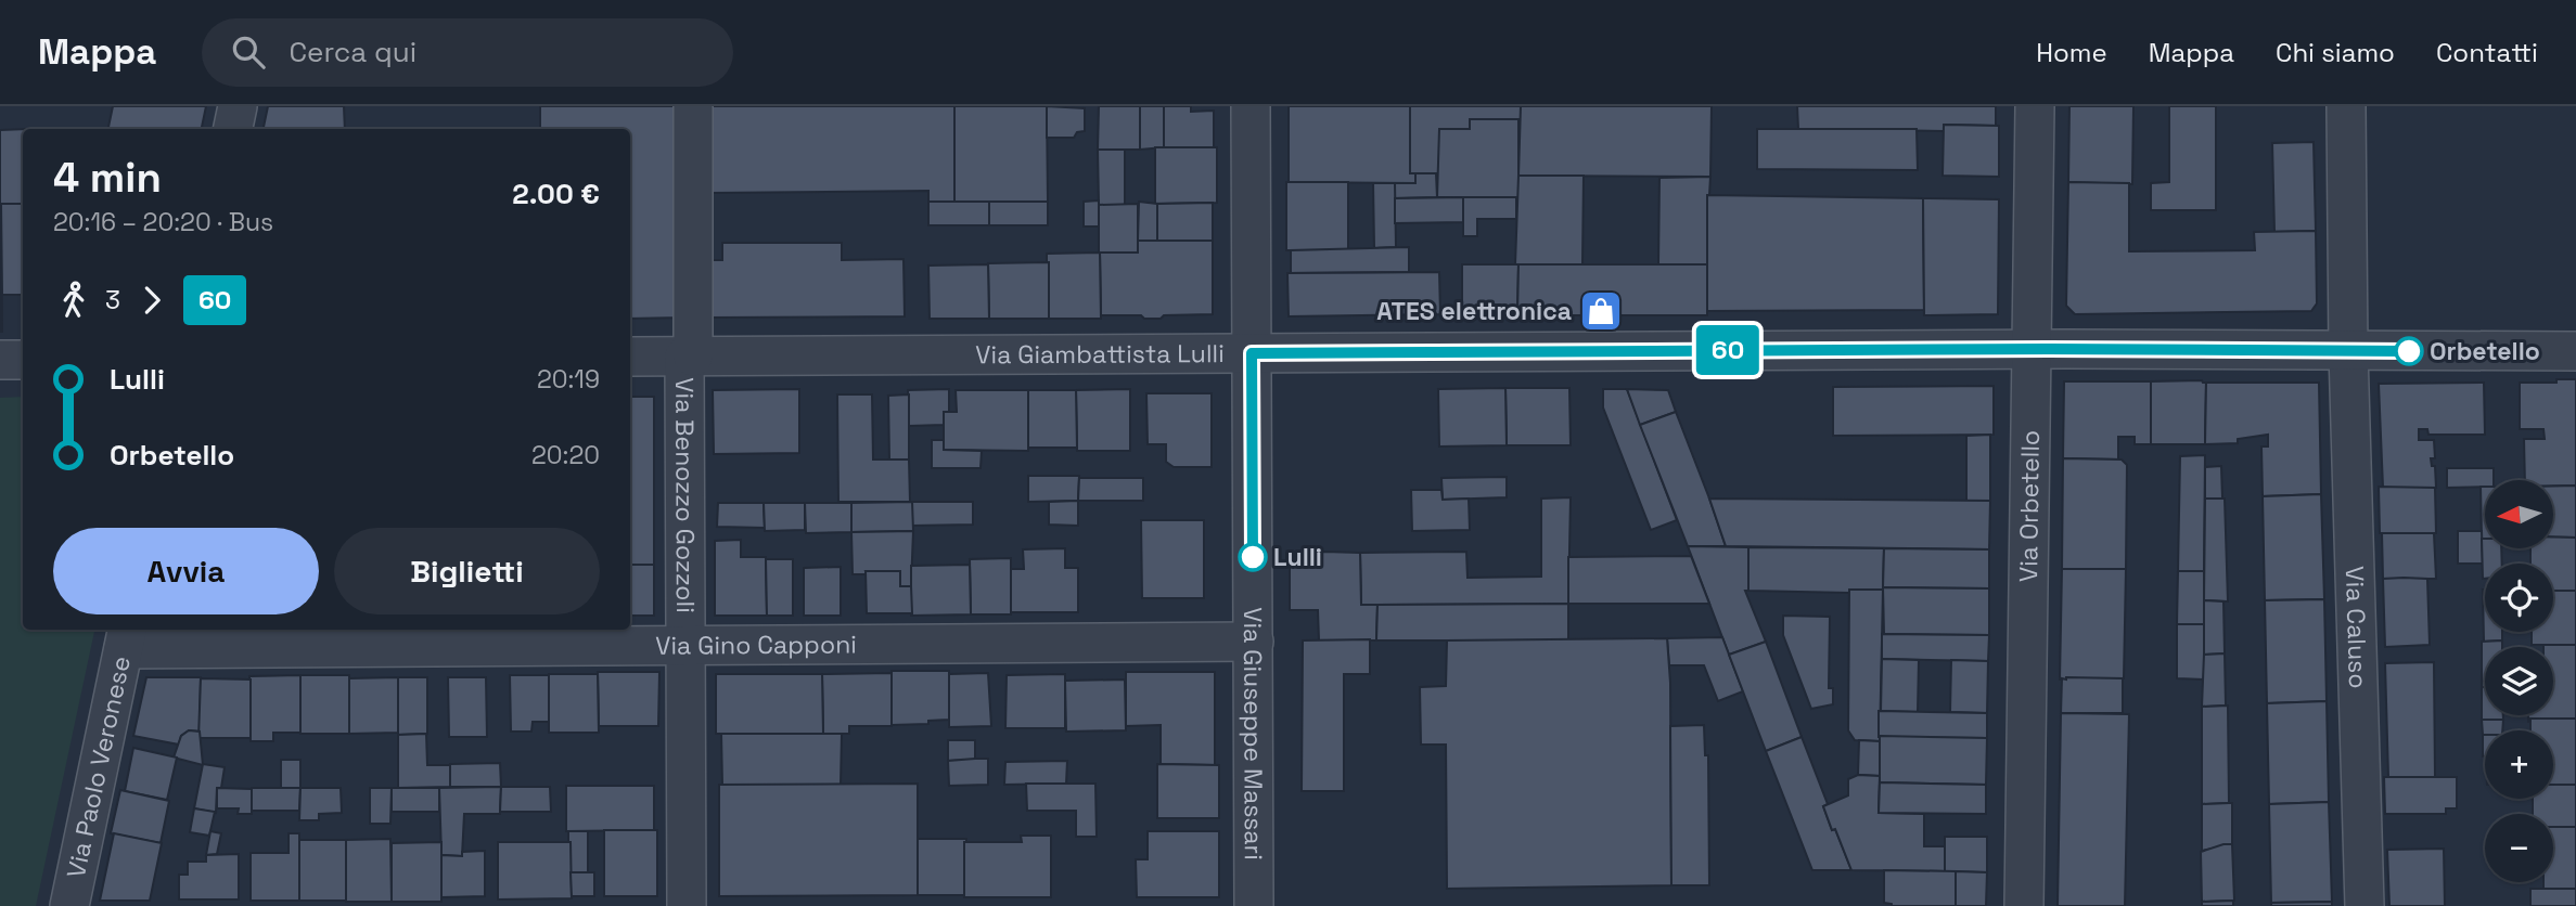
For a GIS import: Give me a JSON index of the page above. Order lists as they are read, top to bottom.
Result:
{
  "streets": {
    "street": [
      "Via Giambattista Lulli",
      "Via Benozzo Gozzoli",
      "Via Orbetello",
      "Via Caluso",
      "Via Gino Capponi",
      "Via Giuseppe Massari",
      "Via Paolo Veronese"
    ]
  },
  "crossings": [
    ["Via Giambattista Lulli", "Via Benozzo Gozzoli"],
    ["Via Giambattista Lulli", "Via Orbetello"],
    ["Via Giambattista Lulli", "Via Caluso"],
    ["Via Giambattista Lulli", "Via Giuseppe Massari"],
    ["Via Benozzo Gozzoli", "Via Gino Capponi"],
    ["Via Gino Capponi", "Via Giuseppe Massari"],
    ["Via Gino Capponi", "Via Paolo Veronese"]
  ],
  "places": {
    "shop": ["ATES elettronica"],
    "other": ["Orbetello", "Lulli"]
  },
  "lines": ["bus line 60"],
  "north": "left",
  "page": {
    "header": "Mappa",
    "search": "Cerca qui",
    "nav": [
      "Home",
      "Mappa",
      "Chi siamo",
      "Contatti"
    ],
    "on_map": "60",
    "heading": ["4 min", "20:16 – 20:20 · Bus", "2.00 €"],
    "legs": ["3", "60"],
    "list": [
      {
        "name": "Lulli",
        "value": "20:19"
      },
      {
        "name": "Orbetello",
        "value": "20:20"
      }
    ],
    "map_buttons": ["+", "−"],
    "buttons": ["Avvia", "Biglietti"]
  }
}
